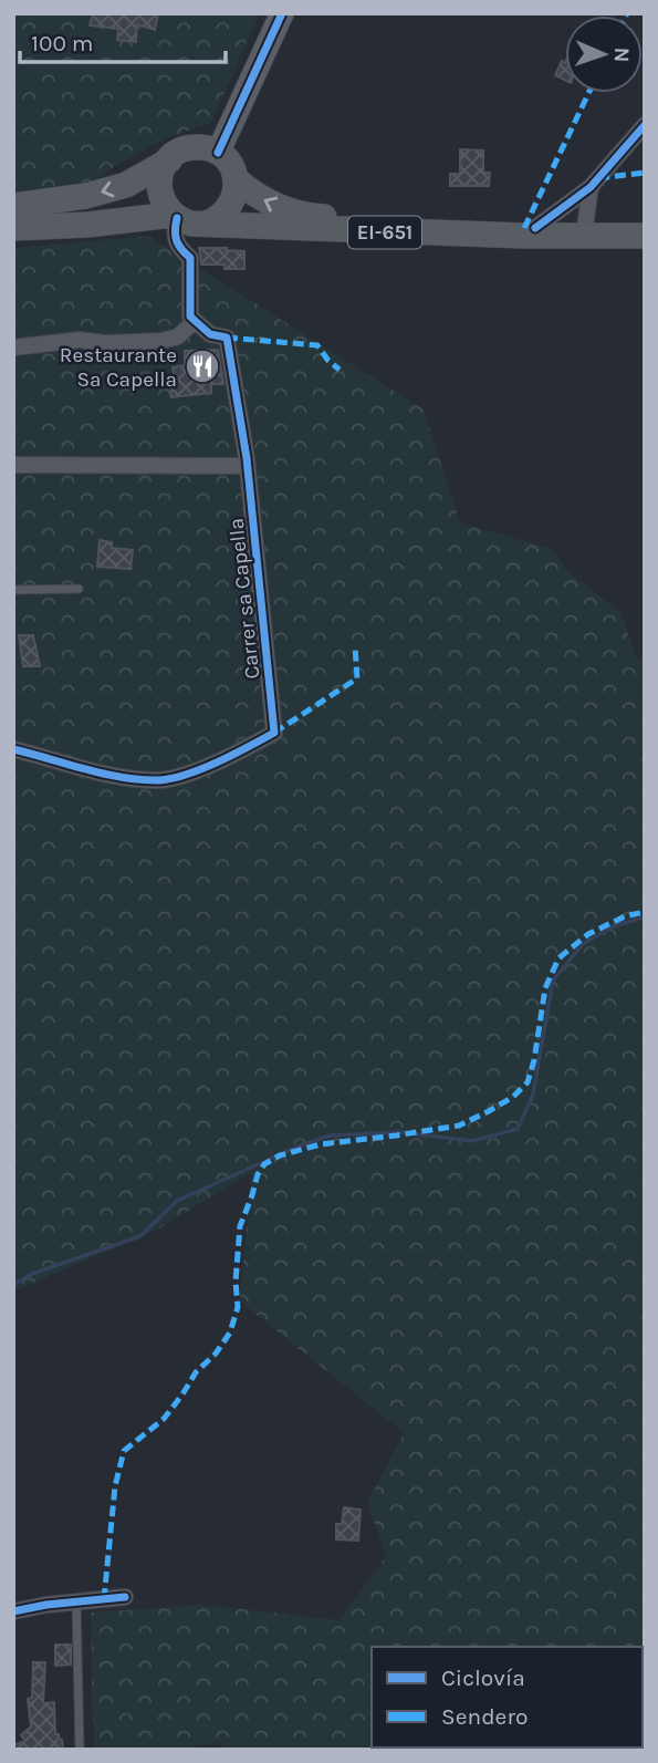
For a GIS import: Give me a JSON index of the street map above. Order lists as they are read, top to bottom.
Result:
{
  "streets": {
    "main road": ["EI-651"],
    "street": ["Carrer sa Capella"]
  },
  "places": {
    "restaurant": ["Restaurante Sa Capella"]
  },
  "legend": ["Ciclovía", "Sendero"],
  "scale_bar": "100 m",
  "north": "right"
}
